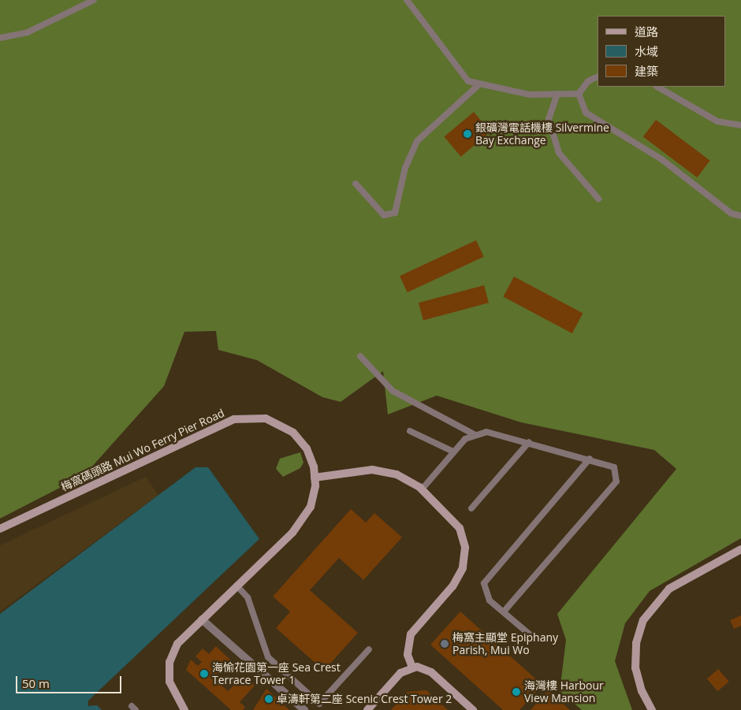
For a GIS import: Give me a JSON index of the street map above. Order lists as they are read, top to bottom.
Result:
{
  "streets": {
    "street": ["梅窩碼頭路 Mui Wo Ferry Pier Road"]
  },
  "places": [
    "銀礦灣電話機樓 Silvermine Bay Exchange",
    "梅窩主顯堂 Epiphany Parish, Mui Wo",
    "海愉花園第一座 Sea Crest Terrace Tower 1",
    "海灣樓 Harbour View Mansion",
    "卓濤軒第二座 Scenic Crest Tower 2"
  ],
  "legend": ["道路", "水域", "建築"],
  "scale_bar": "50 m"
}
